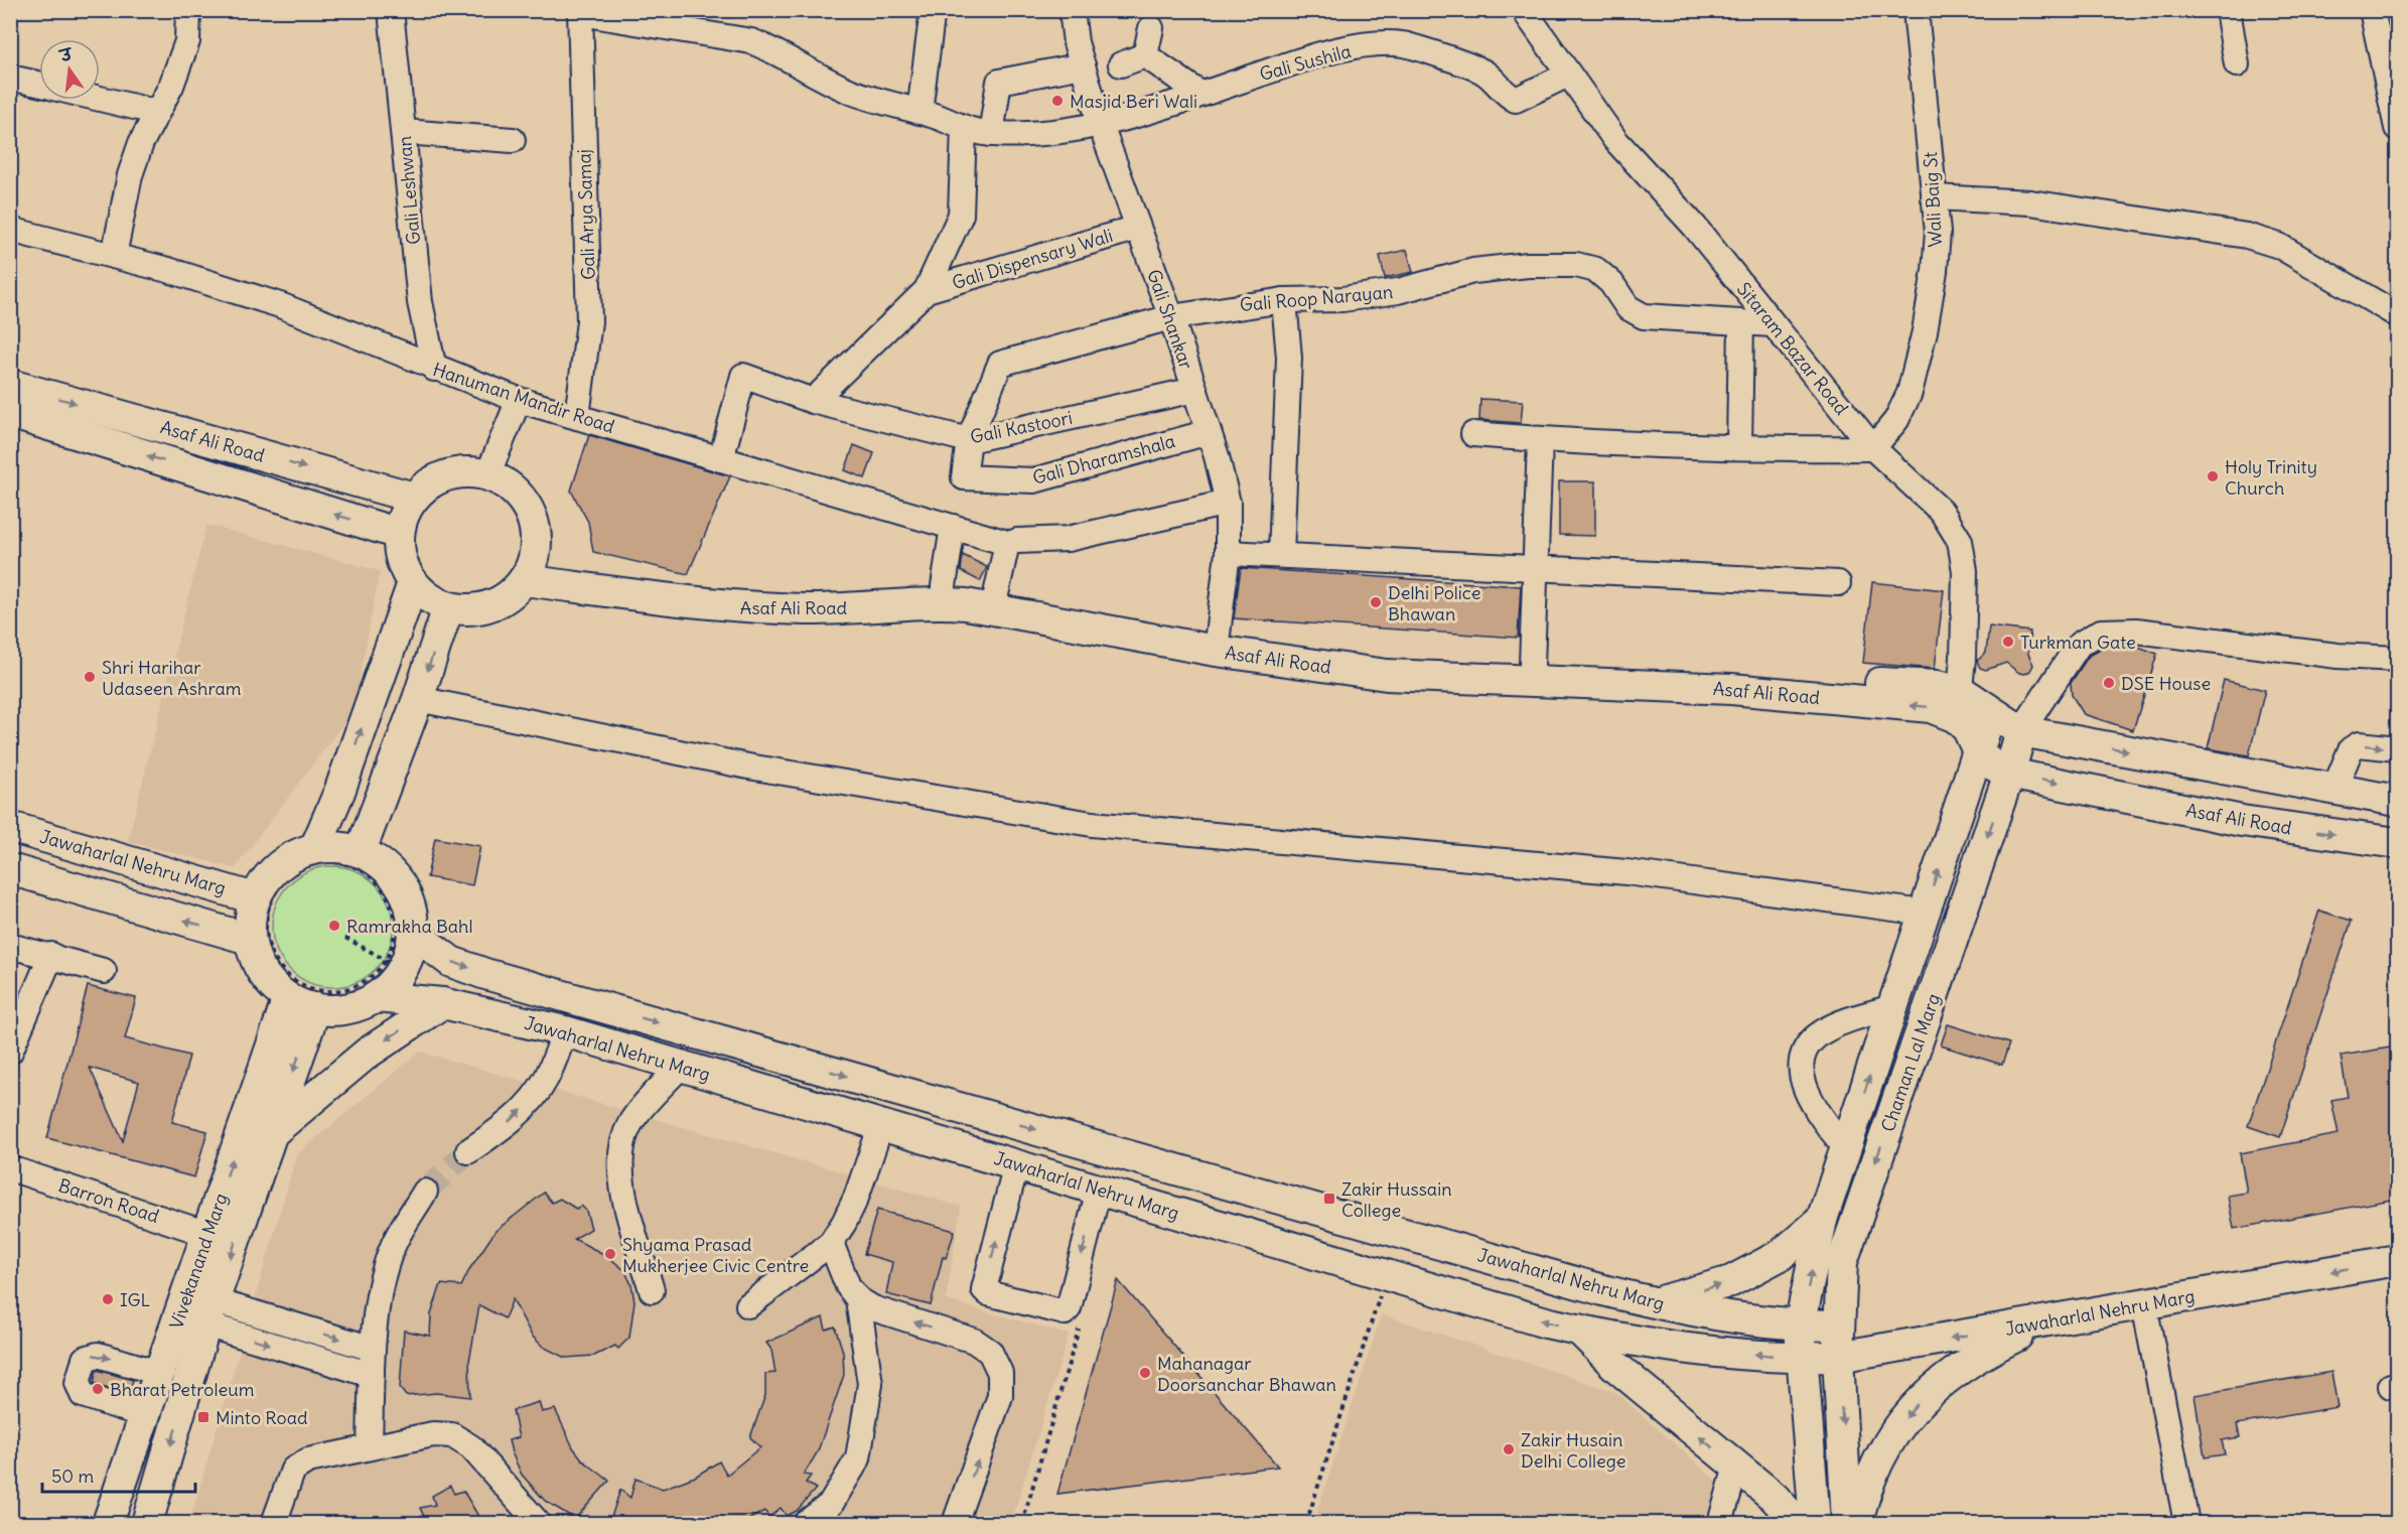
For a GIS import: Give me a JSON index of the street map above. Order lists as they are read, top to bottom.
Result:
{
  "streets": {
    "main road": [
      "Asaf Ali Road",
      "Jawaharlal Nehru Marg",
      "Chaman Lal Marg",
      "Vivekanand Marg"
    ],
    "street": [
      "Gali Sushila",
      "Gali Leshwan",
      "Wali Baig St",
      "Gali Arya Samaj",
      "Gali Dispensary Wali",
      "Gali Roop Narayan",
      "Gali Shankar",
      "Sitaram Bazar Road",
      "Hanuman Mandir Road",
      "Gali Kastoori",
      "Gali Dharamshala",
      "Barron Road"
    ]
  },
  "crossings": [
    ["Gali Sushila", "Gali Arya Samaj"],
    ["Gali Sushila", "Gali Shankar"],
    ["Gali Sushila", "Sitaram Bazar Road"],
    ["Gali Leshwan", "Hanuman Mandir Road"],
    ["Wali Baig St", "Sitaram Bazar Road"],
    ["Gali Arya Samaj", "Hanuman Mandir Road"],
    ["Gali Dispensary Wali", "Gali Shankar"],
    ["Gali Roop Narayan", "Gali Shankar"],
    ["Gali Roop Narayan", "Sitaram Bazar Road"],
    ["Gali Roop Narayan", "Gali Kastoori"],
    ["Gali Roop Narayan", "Gali Dharamshala"],
    ["Gali Shankar", "Hanuman Mandir Road"],
    ["Gali Shankar", "Gali Kastoori"],
    ["Gali Shankar", "Asaf Ali Road"],
    ["Gali Shankar", "Gali Dharamshala"],
    ["Sitaram Bazar Road", "Asaf Ali Road"],
    ["Hanuman Mandir Road", "Gali Kastoori"],
    ["Gali Kastoori", "Gali Dharamshala"],
    ["Asaf Ali Road", "Chaman Lal Marg"],
    ["Jawaharlal Nehru Marg", "Chaman Lal Marg"],
    ["Barron Road", "Vivekanand Marg"]
  ],
  "places": {
    "other": [
      "Masjid Beri Wali",
      "Holy Trinity Church",
      "Delhi Police Bhawan",
      "Turkman Gate",
      "Shri Harihar Udaseen Ashram",
      "DSE House",
      "Ramrakha Bahl",
      "Shyama Prasad Mukherjee Civic Centre",
      "IGL",
      "Mahanagar Doorsanchar Bhawan",
      "Bharat Petroleum",
      "Zakir Husain Delhi College"
    ],
    "transit": ["Zakir Hussain College", "Minto Road"]
  },
  "scale_bar": "50 m",
  "north": "top"
}
